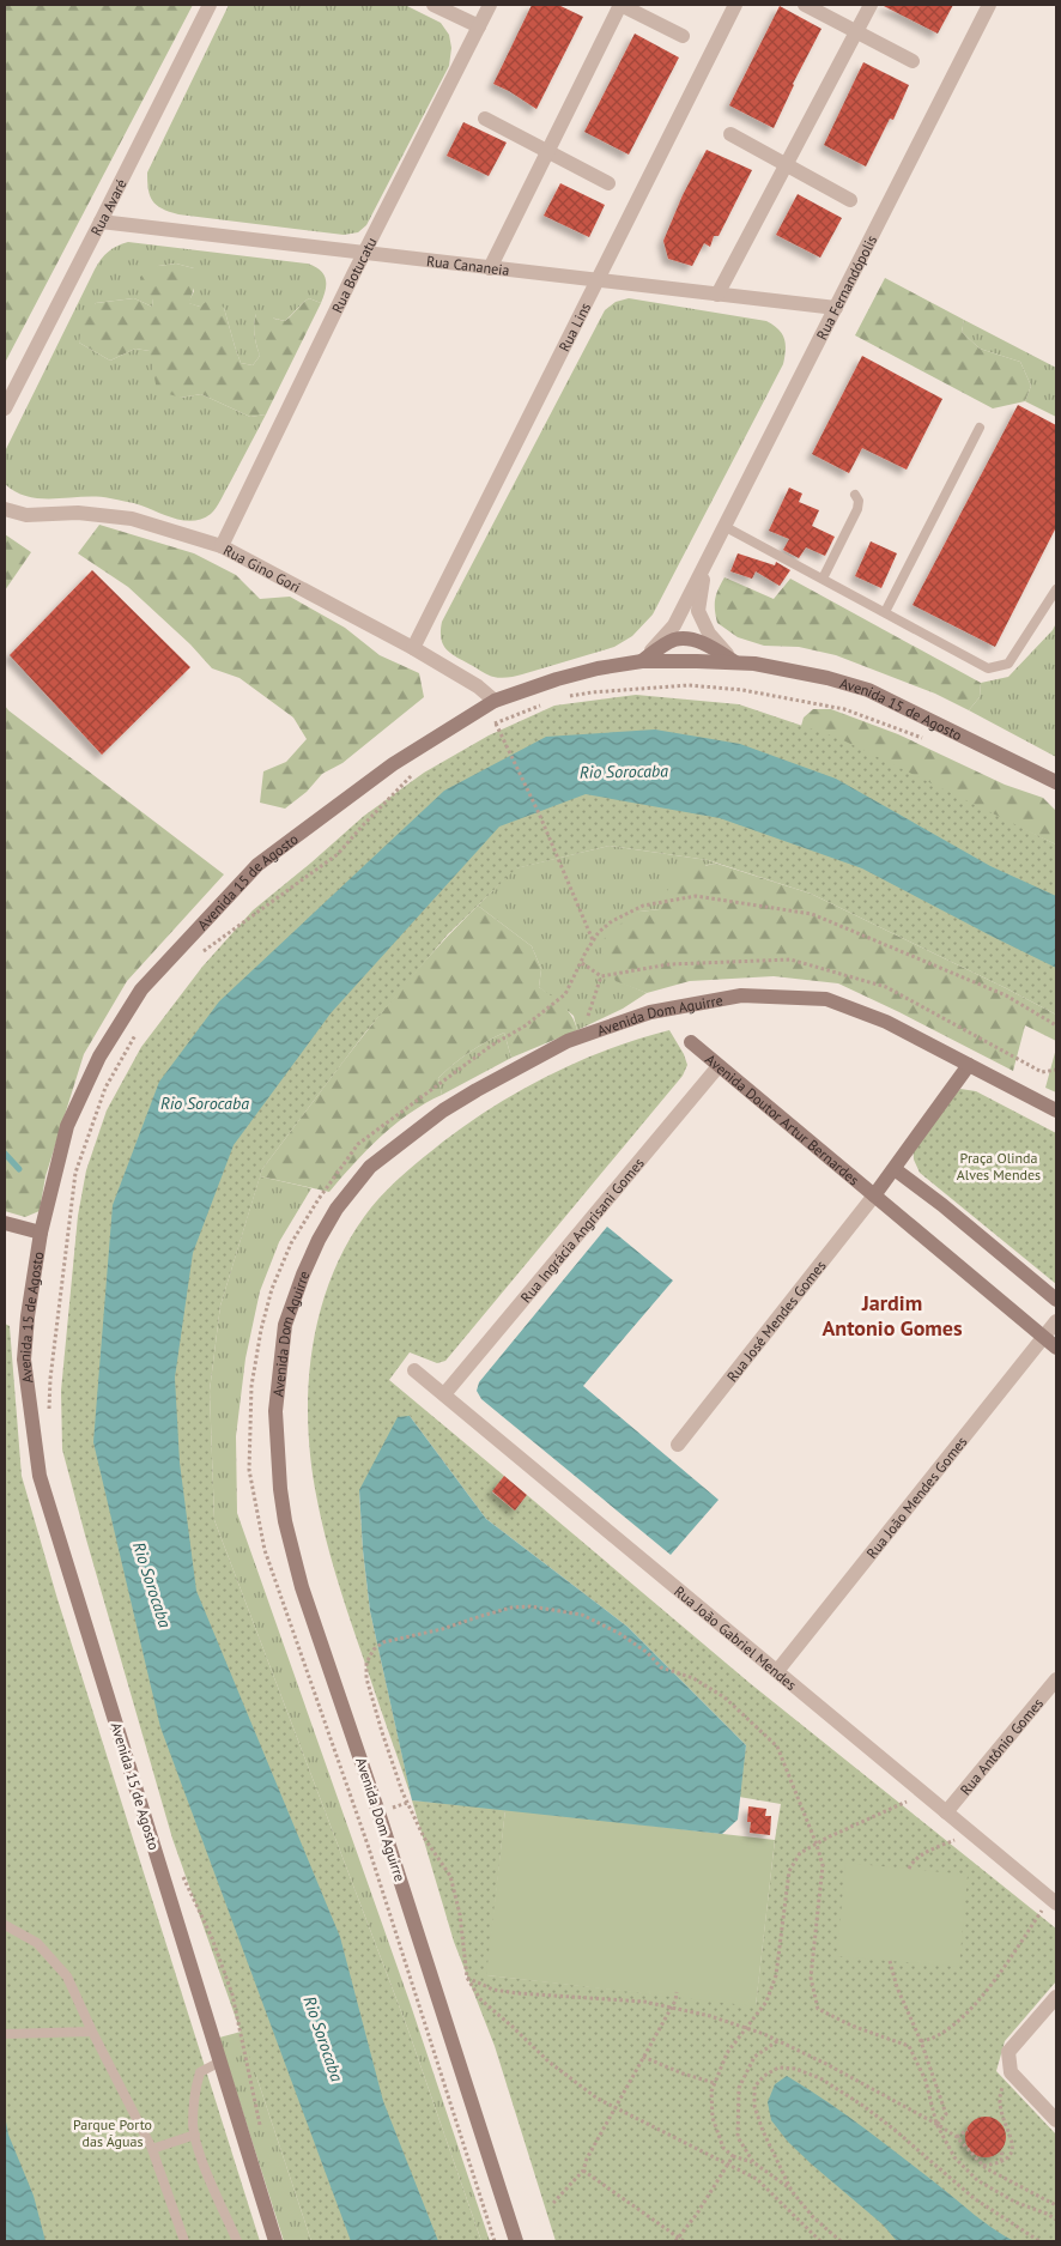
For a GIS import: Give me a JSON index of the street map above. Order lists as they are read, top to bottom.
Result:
{
  "streets": {
    "main road": ["Avenida 15 de Agosto", "Avenida Dom Aguirre", "Avenida Doutor Artur Bernardes"],
    "street": [
      "Rua Avaré",
      "Rua Cananeia",
      "Rua Botucatu",
      "Rua Fernandópolis",
      "Rua Lins",
      "Rua Gino Gori",
      "Rua Ingrácia Angrisani Gomes",
      "Rua José Mendes Gomes",
      "Rua João Mendes Gomes",
      "Rua João Gabriel Mendes",
      "Rua Antônio Gomes"
    ]
  },
  "crossings": [
    ["Rua Avaré", "Rua Cananeia"],
    ["Rua Cananeia", "Rua Botucatu"],
    ["Rua Cananeia", "Rua Fernandópolis"],
    ["Rua Cananeia", "Rua Lins"],
    ["Rua Botucatu", "Rua Gino Gori"],
    ["Rua Fernandópolis", "Avenida 15 de Agosto"],
    ["Rua Lins", "Rua Gino Gori"],
    ["Rua Gino Gori", "Avenida 15 de Agosto"],
    ["Avenida Dom Aguirre", "Avenida Doutor Artur Bernardes"],
    ["Avenida Doutor Artur Bernardes", "Rua Ingrácia Angrisani Gomes"],
    ["Avenida Doutor Artur Bernardes", "Rua José Mendes Gomes"],
    ["Avenida Doutor Artur Bernardes", "Rua João Mendes Gomes"],
    ["Rua Ingrácia Angrisani Gomes", "Rua João Gabriel Mendes"],
    ["Rua João Mendes Gomes", "Rua João Gabriel Mendes"],
    ["Rua João Gabriel Mendes", "Rua Antônio Gomes"]
  ],
  "districts": ["Jardim Antonio Gomes"],
  "water": ["Rio Sorocaba"],
  "parks": ["Praça Olinda Alves Mendes", "Parque Porto das Águas"]
}
